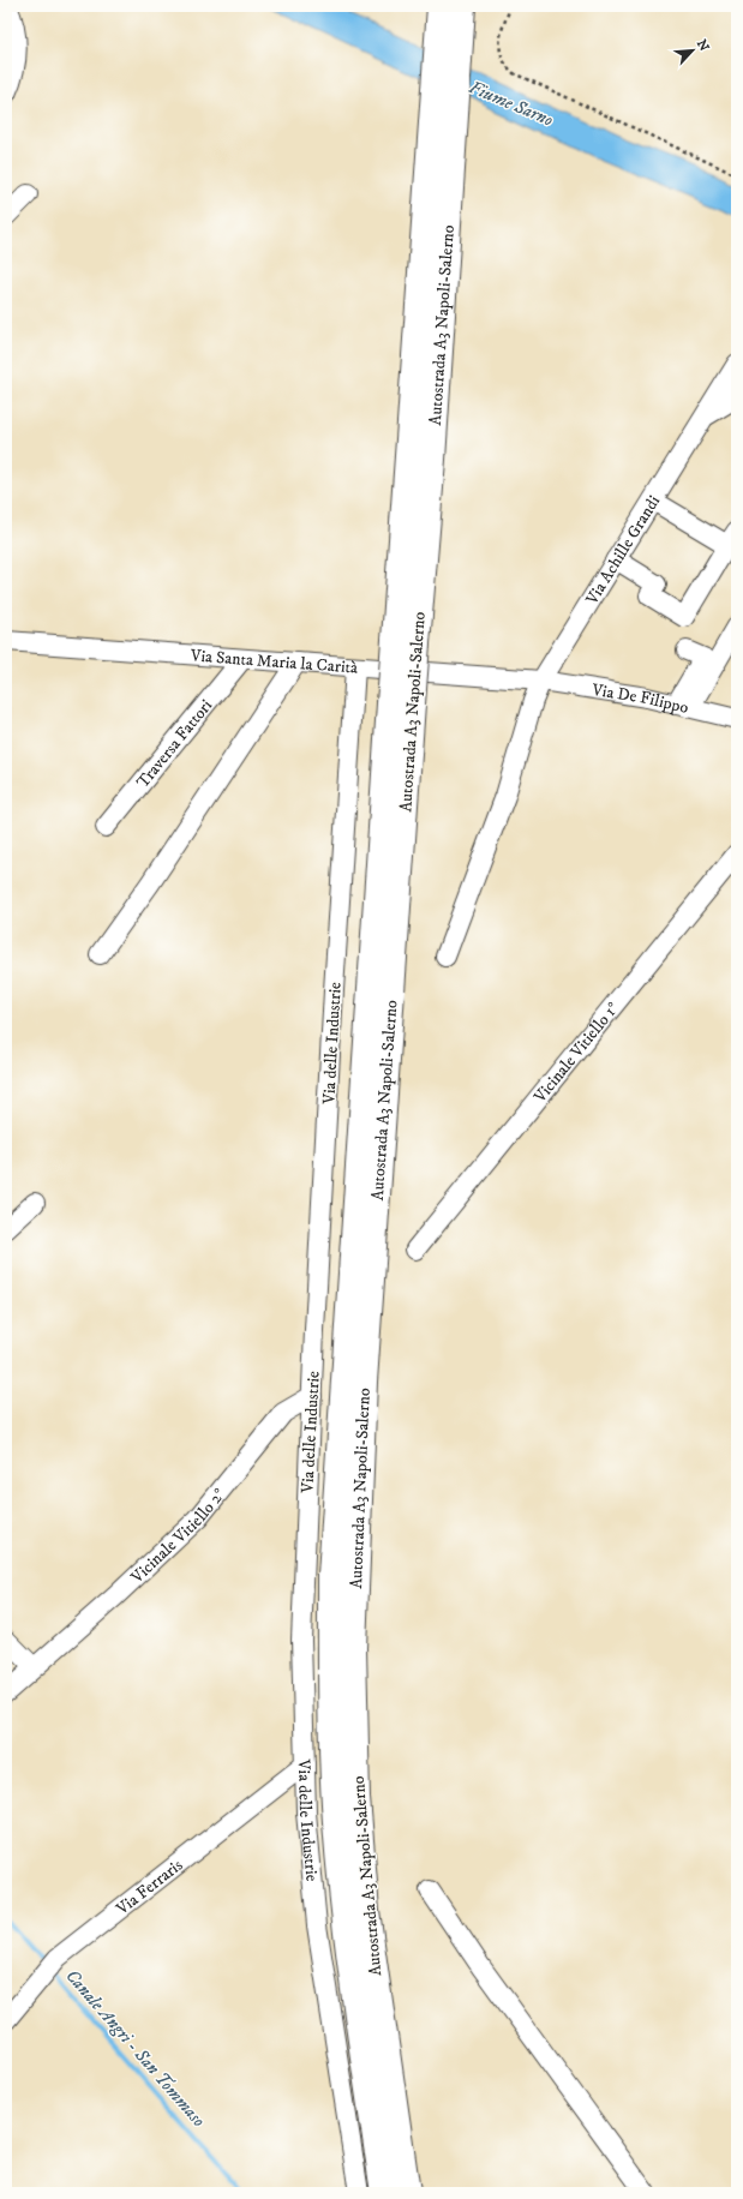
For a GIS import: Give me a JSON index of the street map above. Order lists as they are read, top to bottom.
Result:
{
  "streets": {
    "highway": ["Autostrada A3 Napoli-Salerno"],
    "street": [
      "Via Achille Grandi",
      "Via Santa Maria la Carità",
      "Via De Filippo",
      "Traversa Fattori",
      "Via delle Industrie",
      "Vicinale Vitiello 1°",
      "Vicinale Vitiello 2°",
      "Via Ferraris"
    ]
  },
  "crossings": [
    ["Via Achille Grandi", "Via Santa Maria la Carità"],
    ["Via Achille Grandi", "Via De Filippo"],
    ["Via Santa Maria la Carità", "Via De Filippo"],
    ["Via Santa Maria la Carità", "Traversa Fattori"],
    ["Via Santa Maria la Carità", "Via delle Industrie"],
    ["Via delle Industrie", "Vicinale Vitiello 2°"],
    ["Via delle Industrie", "Via Ferraris"]
  ],
  "water": ["Fiume Sarno", "Canale Angri - San Tommaso"],
  "north": "top right"
}
